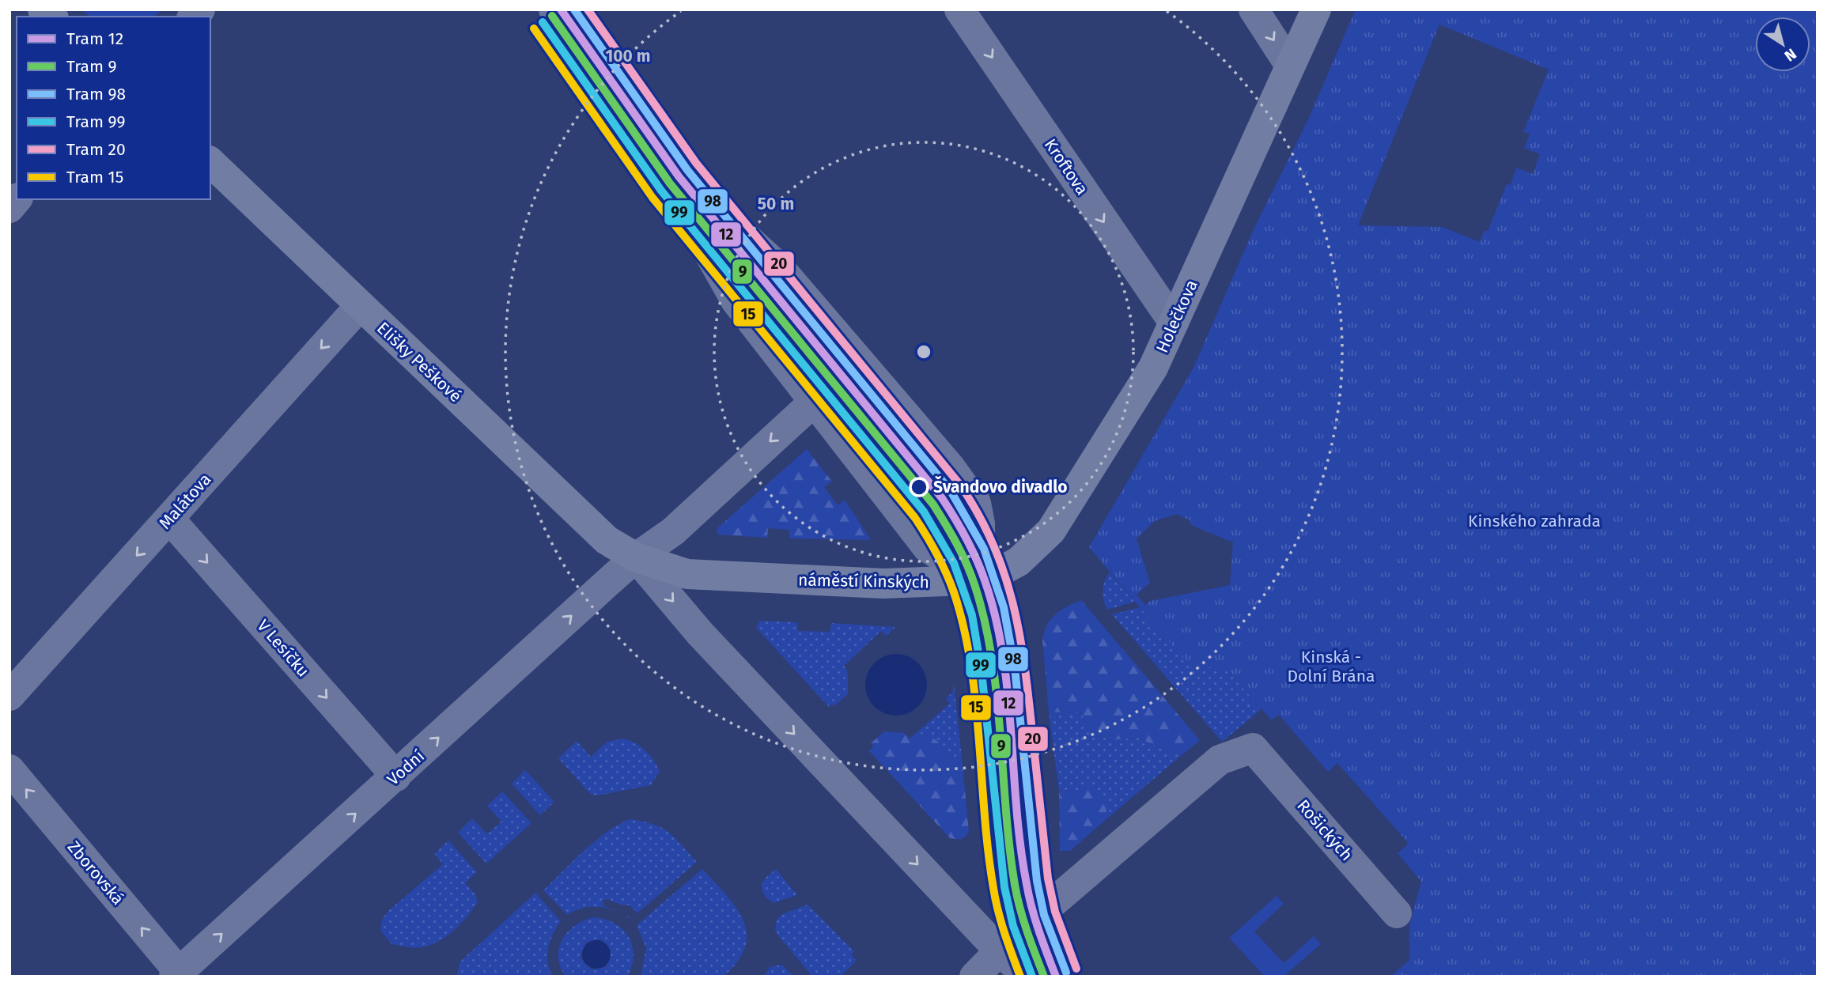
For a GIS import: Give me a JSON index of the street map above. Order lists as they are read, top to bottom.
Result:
{
  "streets": {
    "street": [
      "Kroftova",
      "Holečkova",
      "Elišky Peškové",
      "Malátova",
      "náměstí Kinských",
      "V Lesíčku",
      "Vodní",
      "Rošických",
      "Zborovská"
    ]
  },
  "crossings": [
    ["Kroftova", "Holečkova"],
    ["Holečkova", "náměstí Kinských"],
    ["Elišky Peškové", "Malátova"],
    ["Elišky Peškové", "náměstí Kinských"],
    ["Elišky Peškové", "Vodní"],
    ["Malátova", "V Lesíčku"],
    ["náměstí Kinských", "Vodní"],
    ["V Lesíčku", "Vodní"],
    ["Vodní", "Zborovská"]
  ],
  "one_way": [
    "Malátova",
    "V Lesíčku",
    "Vodní",
    "Zborovská"
  ],
  "parks": ["Kinského zahrada", "Kinská - Dolní Brána"],
  "places": ["Švandovo divadlo"],
  "lines": [
    "tram line 12",
    "tram line 98",
    "tram line 20",
    "tram line 9",
    "tram line 99",
    "tram line 15"
  ],
  "legend": [
    "Tram 12",
    "Tram 9",
    "Tram 98",
    "Tram 99",
    "Tram 20",
    "Tram 15"
  ],
  "north": "bottom right",
  "rings": ["100 m", "50 m"]
}
